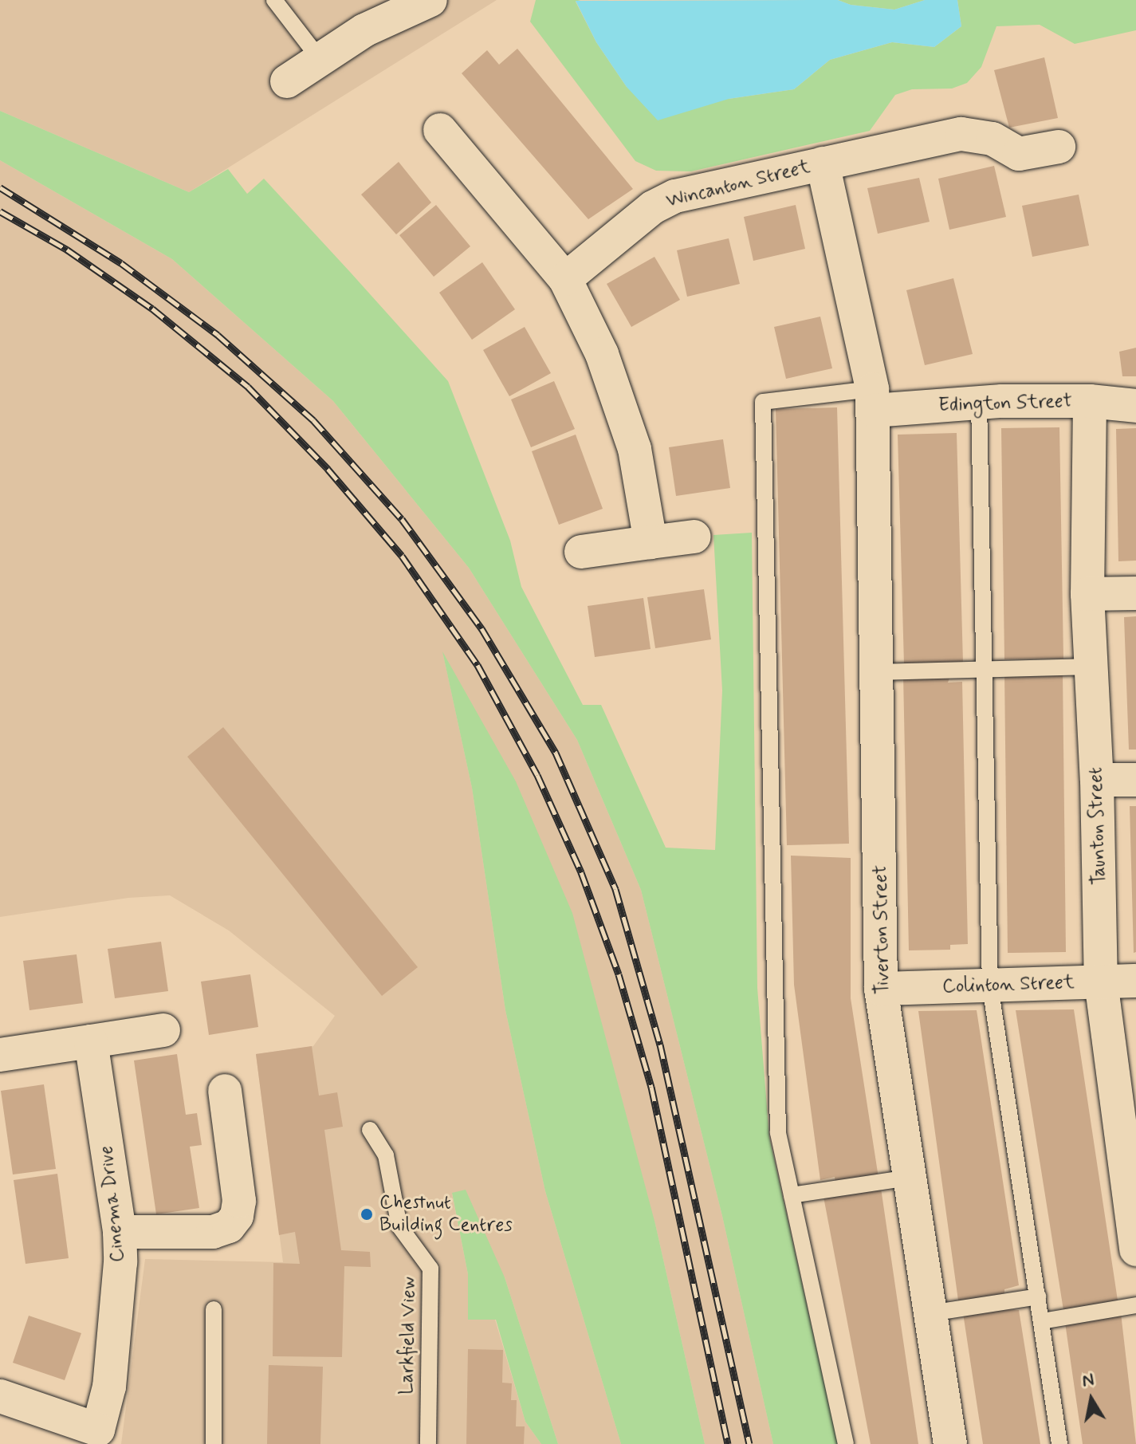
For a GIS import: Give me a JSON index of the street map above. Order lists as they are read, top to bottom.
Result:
{
  "streets": {
    "street": [
      "Wincanton Street",
      "Edington Street",
      "Taunton Street",
      "Tiverton Street",
      "Colinton Street",
      "Cinema Drive"
    ],
    "lane": ["Larkfield View"]
  },
  "crossings": [
    ["Wincanton Street", "Edington Street"],
    ["Wincanton Street", "Tiverton Street"],
    ["Edington Street", "Taunton Street"],
    ["Edington Street", "Tiverton Street"],
    ["Taunton Street", "Colinton Street"],
    ["Tiverton Street", "Colinton Street"]
  ],
  "places": ["Chestnut Building Centres"],
  "north": "top"
}
